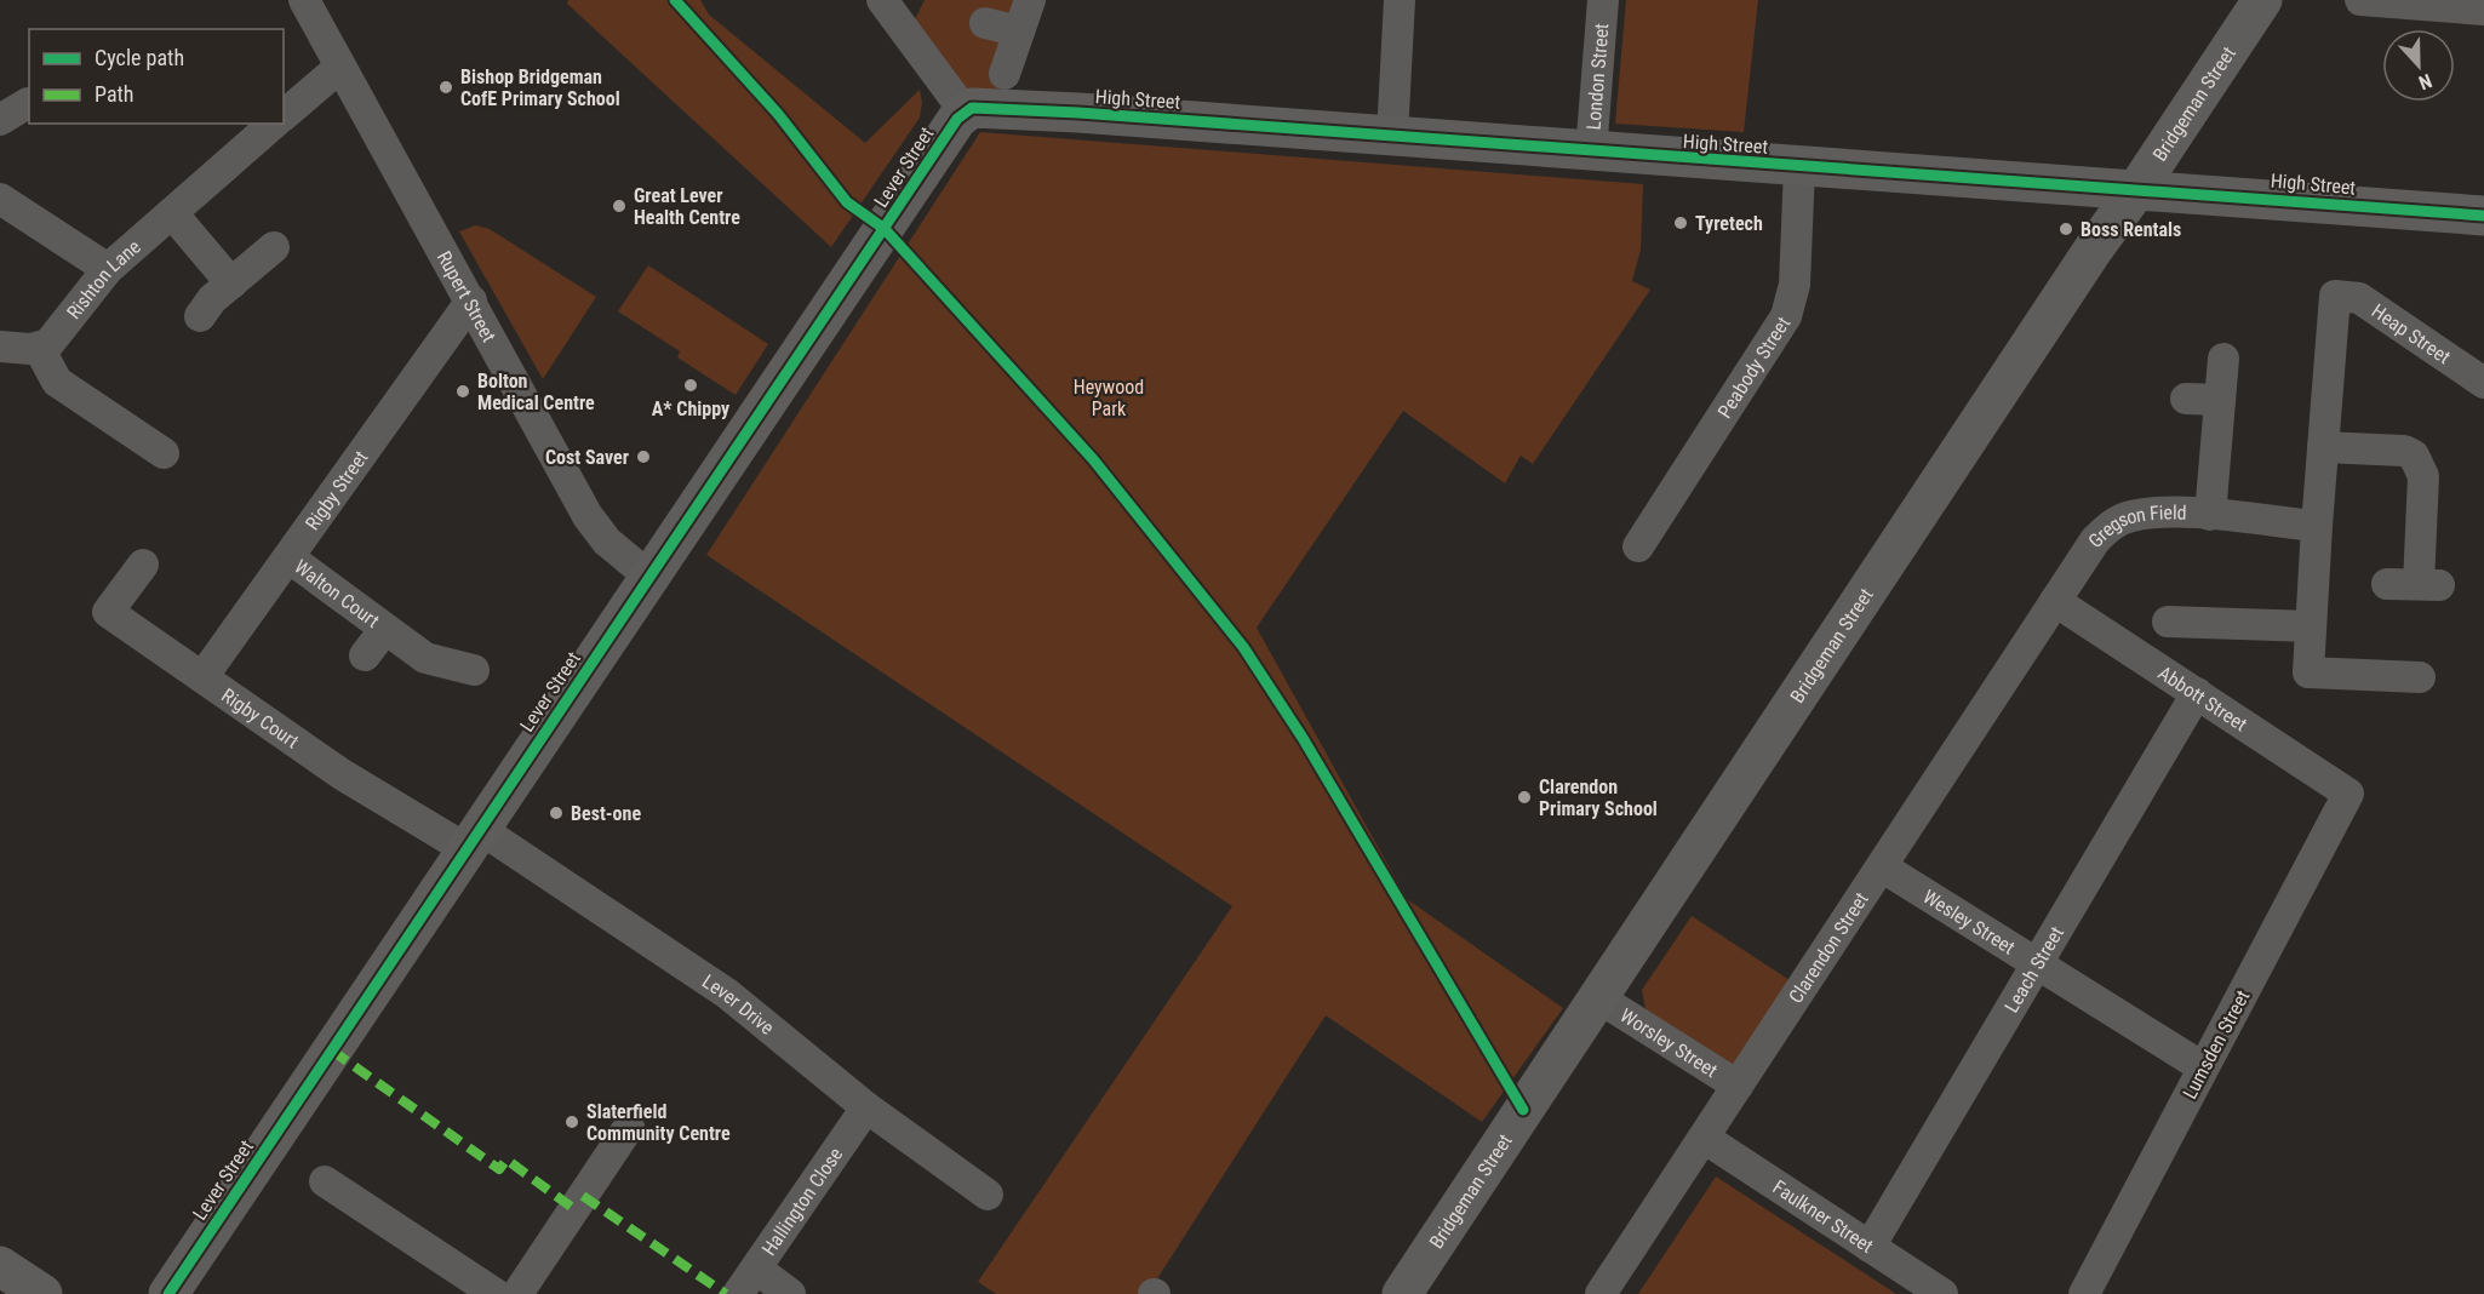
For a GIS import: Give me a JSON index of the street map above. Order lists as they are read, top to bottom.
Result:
{
  "streets": {
    "street": [
      "London Street",
      "High Street",
      "Bridgeman Street",
      "Lever Street",
      "Rishton Lane",
      "Rupert Street",
      "Heap Street",
      "Peabody Street",
      "Rigby Street",
      "Gregson Field",
      "Walton Court",
      "Abbott Street",
      "Rigby Court",
      "Wesley Street",
      "Clarendon Street",
      "Leach Street",
      "Lever Drive",
      "Worsley Street",
      "Lumsden Street",
      "Hallington Close",
      "Faulkner Street"
    ]
  },
  "crossings": [
    ["London Street", "High Street"],
    ["High Street", "Bridgeman Street"],
    ["High Street", "Lever Street"],
    ["High Street", "Peabody Street"],
    ["Bridgeman Street", "Worsley Street"],
    ["Lever Street", "Rupert Street"],
    ["Lever Street", "Rigby Court"],
    ["Lever Street", "Lever Drive"],
    ["Rupert Street", "Rigby Street"],
    ["Rigby Street", "Walton Court"],
    ["Rigby Street", "Rigby Court"],
    ["Gregson Field", "Abbott Street"],
    ["Gregson Field", "Clarendon Street"],
    ["Abbott Street", "Clarendon Street"],
    ["Abbott Street", "Leach Street"],
    ["Abbott Street", "Lumsden Street"],
    ["Rigby Court", "Lever Drive"],
    ["Wesley Street", "Clarendon Street"],
    ["Wesley Street", "Leach Street"],
    ["Wesley Street", "Lumsden Street"],
    ["Clarendon Street", "Worsley Street"],
    ["Clarendon Street", "Faulkner Street"],
    ["Leach Street", "Faulkner Street"],
    ["Lever Drive", "Hallington Close"]
  ],
  "parks": ["Heywood Park"],
  "places": [
    "Bishop Bridgeman CofE Primary School",
    "Great Lever Health Centre",
    "Tyretech",
    "Boss Rentals",
    "A* Chippy",
    "Bolton Medical Centre",
    "Cost Saver",
    "Clarendon Primary School",
    "Best-one",
    "Slaterfield Community Centre"
  ],
  "legend": ["Cycle path", "Path"],
  "north": "bottom"
}
